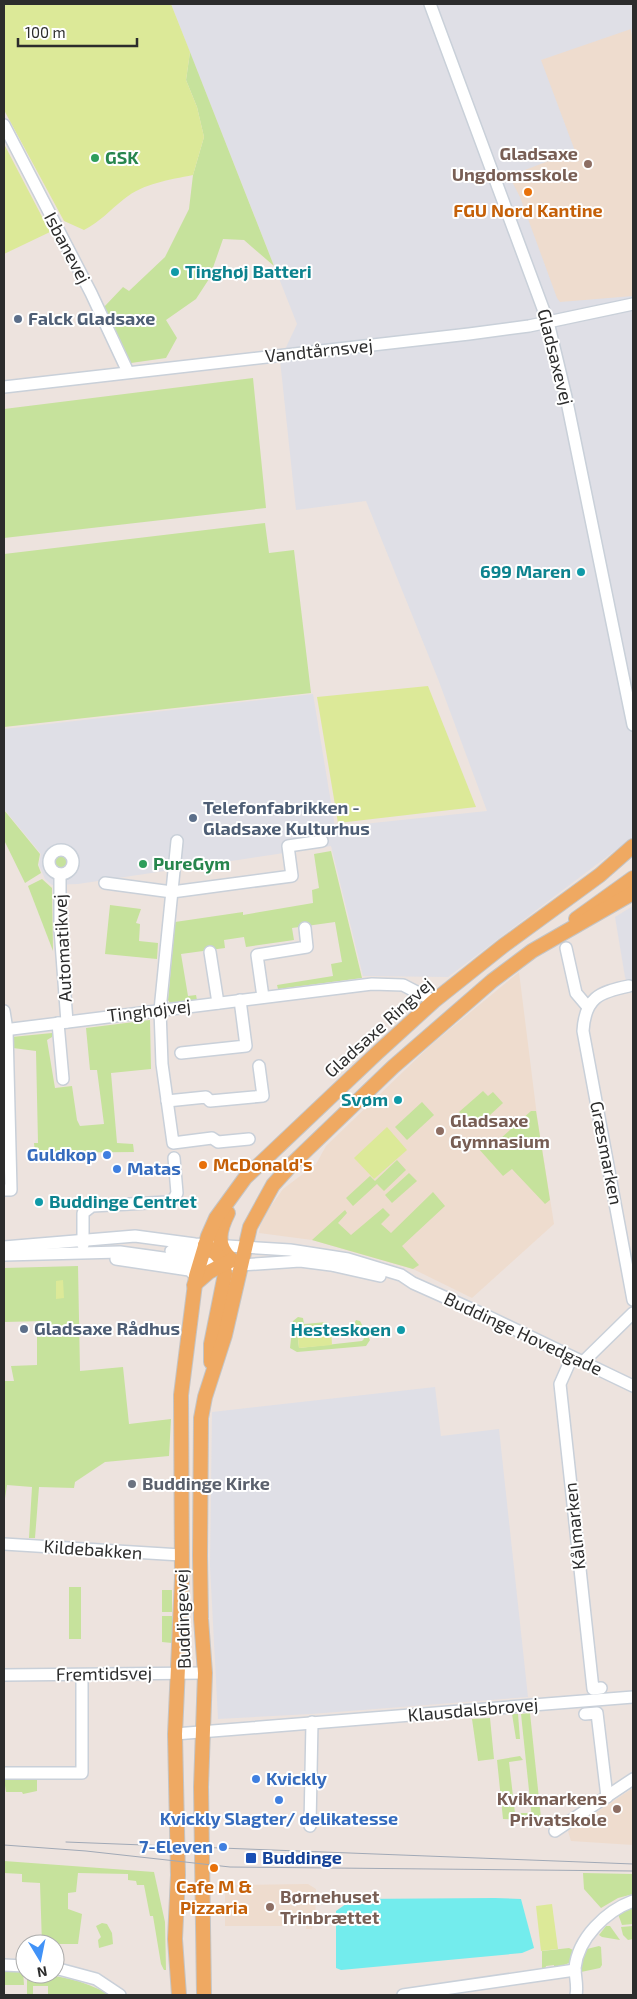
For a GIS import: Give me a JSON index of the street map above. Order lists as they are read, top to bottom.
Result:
{
  "streets": {
    "main road": ["Gladsaxe Ringvej", "Buddingevej"],
    "street": [
      "Isbanevej",
      "Vandtårnsvej",
      "Gladsaxevej",
      "Automatikvej",
      "Tinghøjvej",
      "Græsmarken",
      "Buddinge Hovedgade",
      "Kålmarken",
      "Kildebakken",
      "Fremtidsvej",
      "Klausdalsbrovej"
    ]
  },
  "crossings": [
    ["Isbanevej", "Vandtårnsvej"],
    ["Vandtårnsvej", "Gladsaxevej"],
    ["Automatikvej", "Tinghøjvej"],
    ["Tinghøjvej", "Gladsaxe Ringvej"],
    ["Gladsaxe Ringvej", "Buddingevej"],
    ["Buddinge Hovedgade", "Kålmarken"],
    ["Buddinge Hovedgade", "Buddingevej"],
    ["Kildebakken", "Buddingevej"],
    ["Buddingevej", "Fremtidsvej"],
    ["Buddingevej", "Klausdalsbrovej"]
  ],
  "places": {
    "other": [
      "GSK",
      "Gladsaxe Ungdomsskole",
      "FGU Nord Kantine",
      "Tinghøj Batteri",
      "Falck Gladsaxe",
      "699 Maren",
      "Telefonfabrikken - Gladsaxe Kulturhus",
      "PureGym",
      "Svøm",
      "Gladsaxe Gymnasium",
      "Guldkop",
      "McDonald's",
      "Matas",
      "Buddinge Centret",
      "Gladsaxe Rådhus",
      "Hesteskoen",
      "Buddinge Kirke",
      "Kvickly",
      "Kvickly Slagter/ delikatesse",
      "Kvikmarkens Privatskole",
      "7-Eleven",
      "Cafe M & Pizzaria",
      "Børnehuset Trinbrættet"
    ],
    "transit": ["Buddinge"]
  },
  "scale_bar": "100 m",
  "north": "bottom"
}
